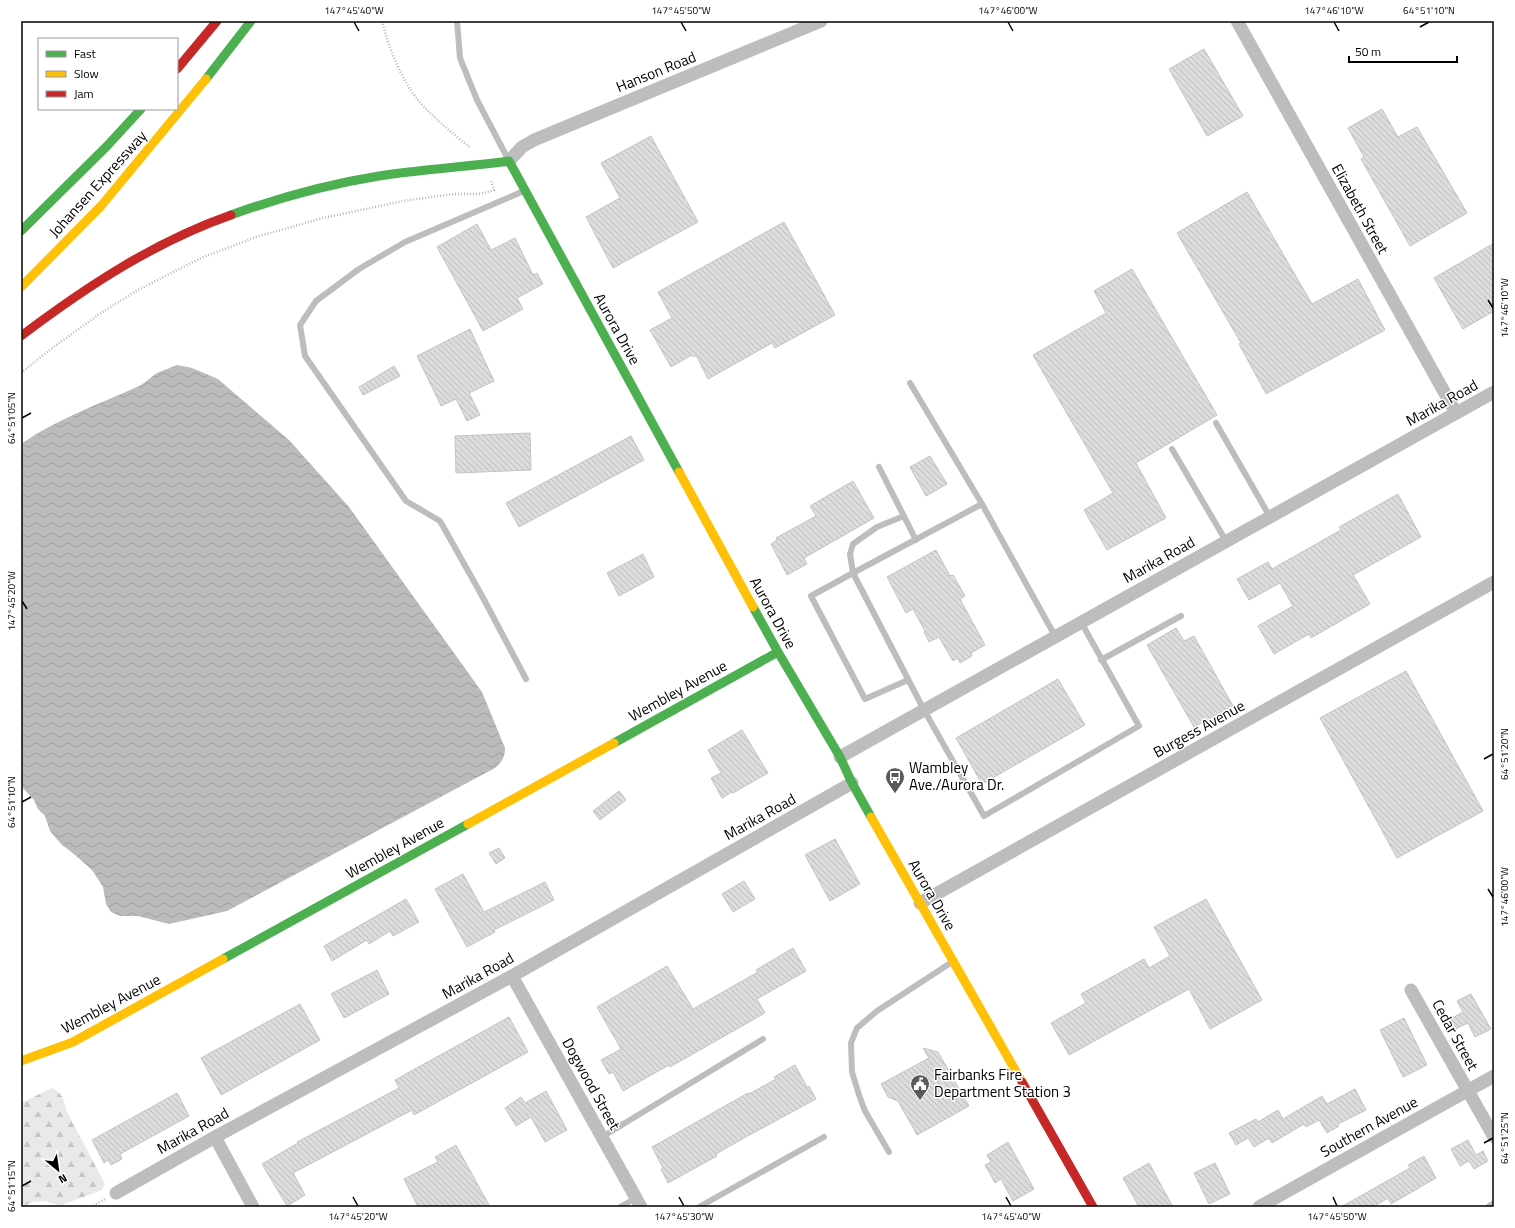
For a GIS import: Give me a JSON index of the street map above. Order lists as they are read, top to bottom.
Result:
{
  "streets": {
    "main road": ["Johansen Expressway", "Aurora Drive", "Wembley Avenue"],
    "street": [
      "Hanson Road",
      "Elizabeth Street",
      "Marika Road",
      "Burgess Avenue",
      "Cedar Street",
      "Dogwood Street",
      "Southern Avenue"
    ]
  },
  "crossings": [
    ["Hanson Road", "Aurora Drive"],
    ["Elizabeth Street", "Marika Road"],
    ["Aurora Drive", "Marika Road"],
    ["Aurora Drive", "Wembley Avenue"],
    ["Aurora Drive", "Burgess Avenue"],
    ["Marika Road", "Dogwood Street"],
    ["Cedar Street", "Southern Avenue"]
  ],
  "places": {
    "bus stop": ["Wambley Ave./Aurora Dr."],
    "public building": ["Fairbanks Fire Department Station 3"]
  },
  "legend": ["Fast", "Slow", "Jam"],
  "scale_bar": "50 m",
  "north": "bottom right",
  "coordinates": [
    "147°45'40\"W",
    "147°45'50\"W",
    "147°46'00\"W",
    "147°46'10\"W",
    "64°51'10\"N",
    "64°51'05\"N",
    "147°45'20\"W",
    "64°51'20\"N",
    "64°51'25\"N",
    "64°51'15\"N",
    "147°45'30\"W"
  ]
}
